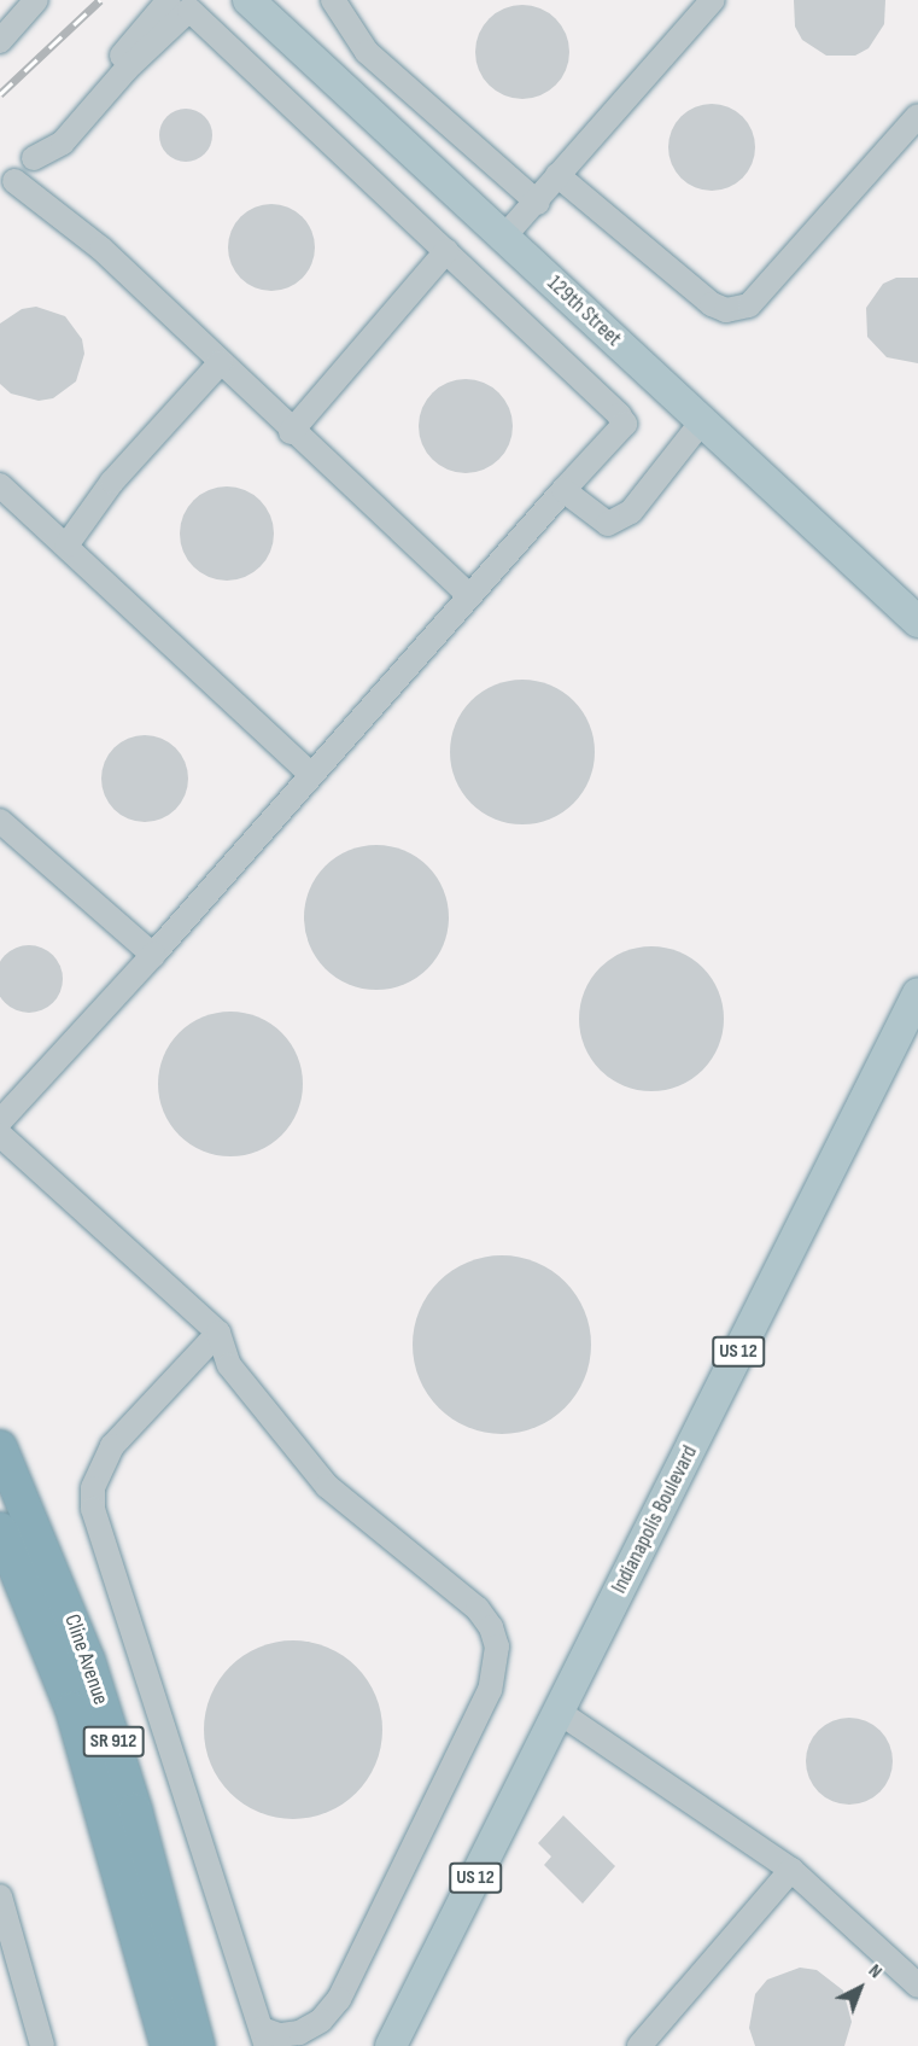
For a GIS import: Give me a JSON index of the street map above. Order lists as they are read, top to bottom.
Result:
{
  "streets": {
    "highway": ["Cline Avenue", "SR 912"],
    "main road": ["129th Street", "US 12", "Indianapolis Boulevard"]
  },
  "north": "top right"
}
